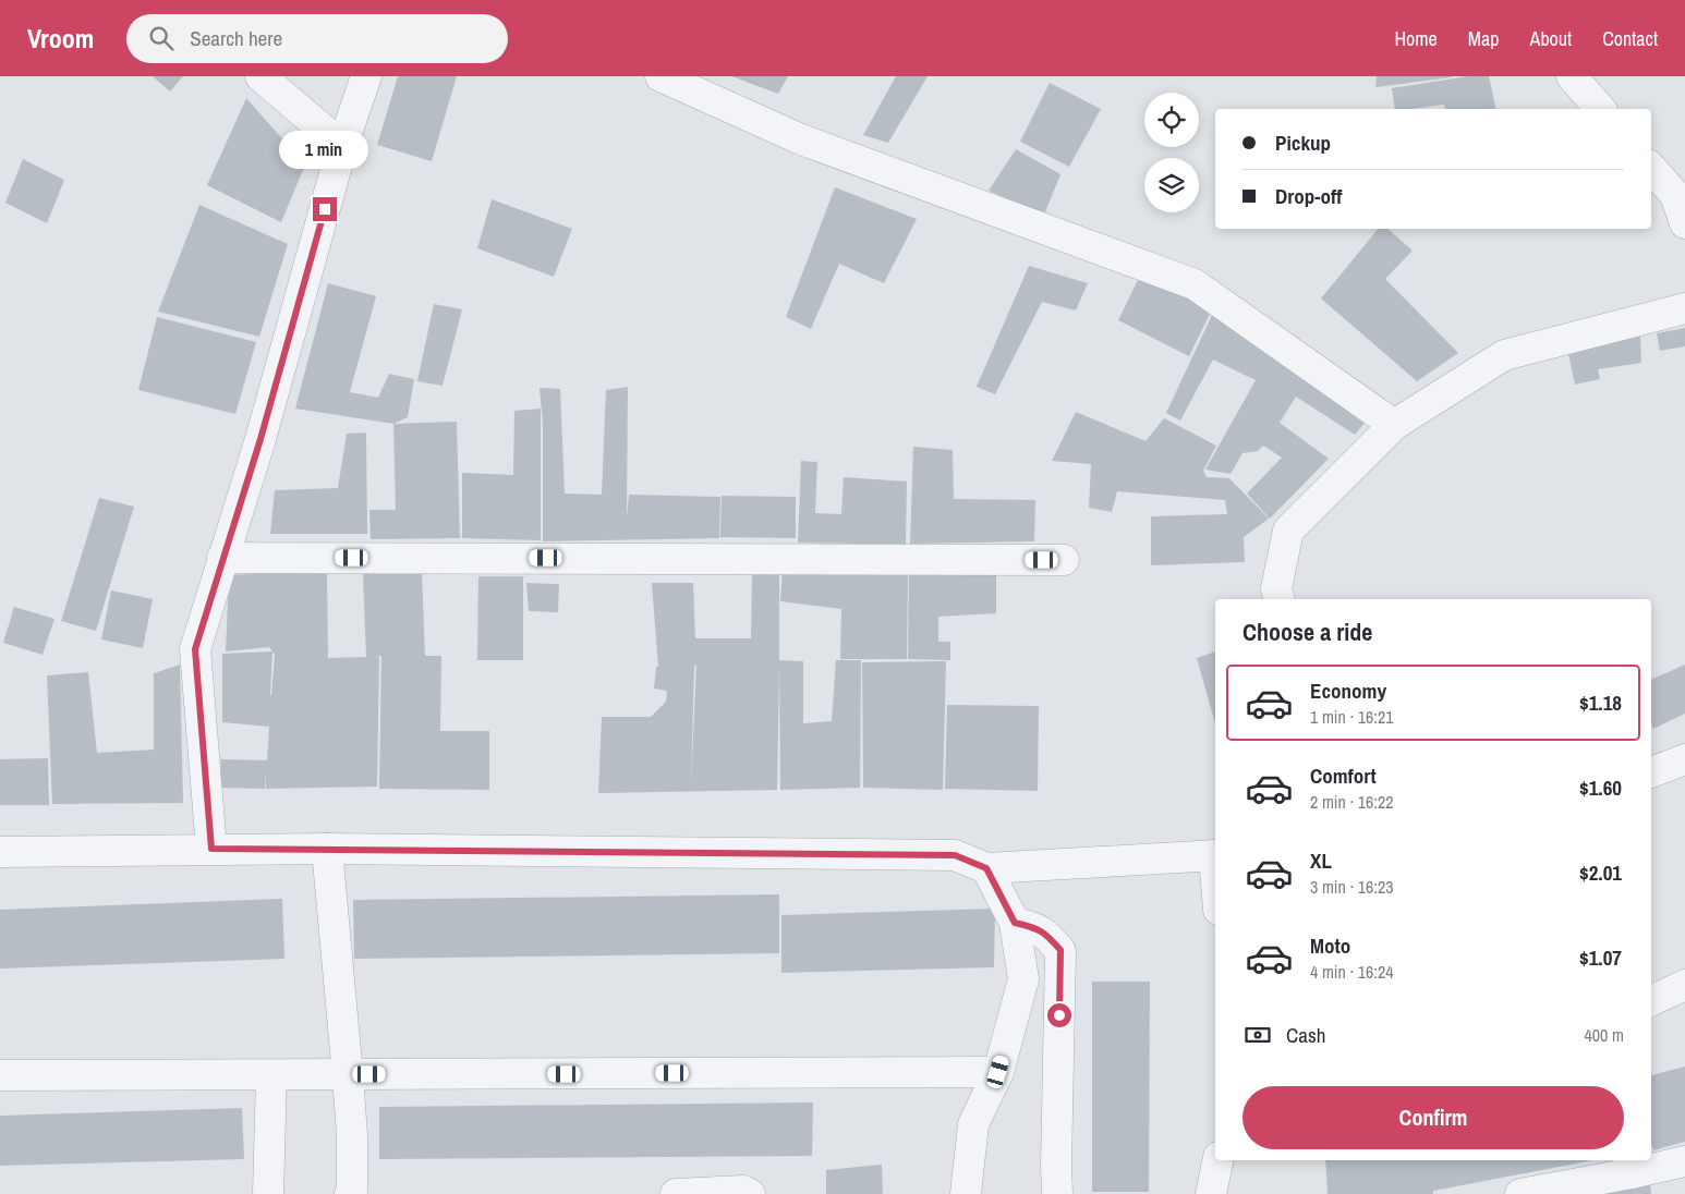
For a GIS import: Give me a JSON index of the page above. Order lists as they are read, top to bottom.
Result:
{
  "page": {
    "header": "Vroom",
    "search": "Search here",
    "nav": [
      "Home",
      "Map",
      "About",
      "Contact"
    ],
    "banner": ["Pickup", "Drop-off"],
    "bubble": "1 min",
    "heading": "Choose a ride",
    "list": [
      {
        "name": "Economy",
        "note": "1 min · 16:21",
        "value": "$1.18"
      },
      {
        "name": "Comfort",
        "note": "2 min · 16:22",
        "value": "$1.60"
      },
      {
        "name": "XL",
        "note": "3 min · 16:23",
        "value": "$2.01"
      },
      {
        "name": "Moto",
        "note": "4 min · 16:24",
        "value": "$1.07"
      }
    ],
    "pay": ["Cash", "400 m"],
    "buttons": "Confirm"
  }
}
